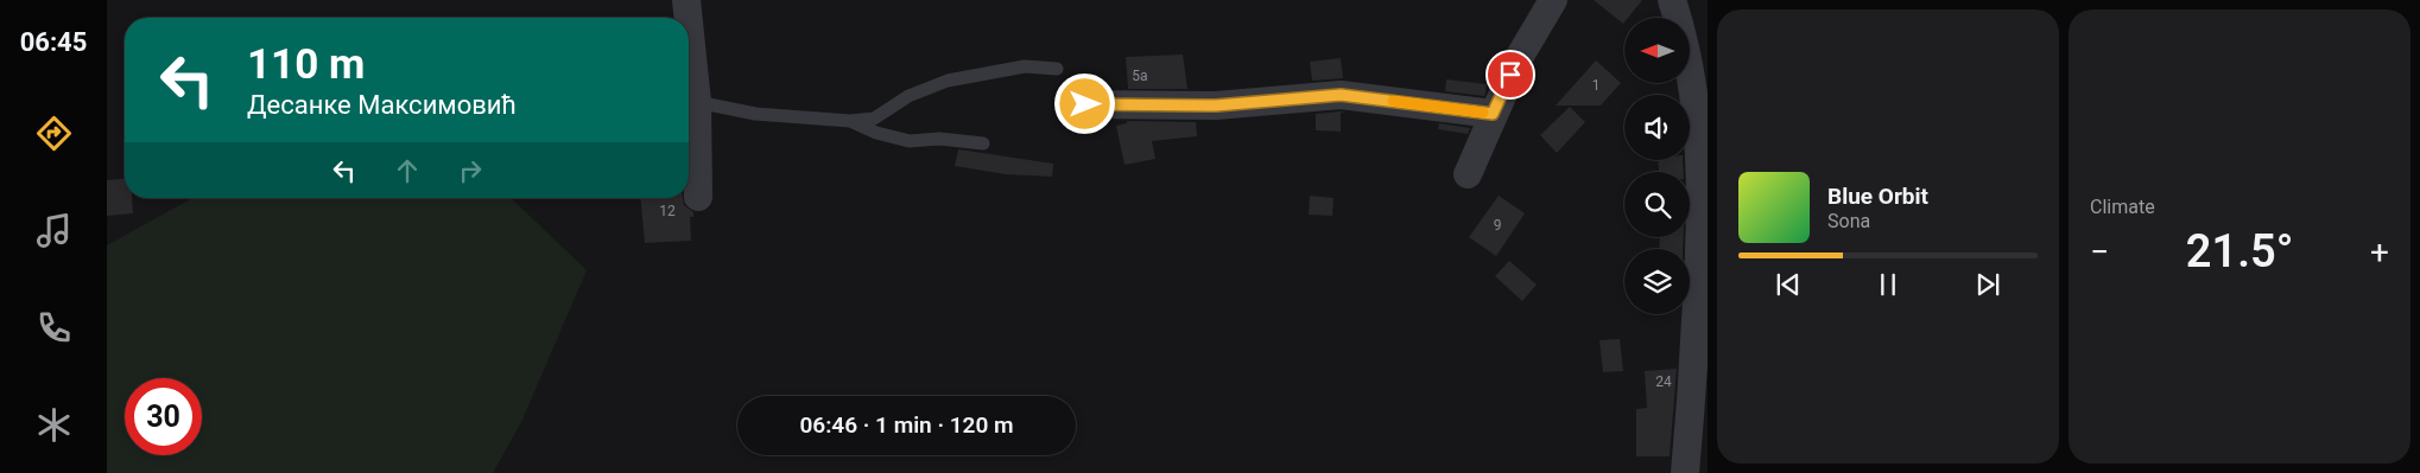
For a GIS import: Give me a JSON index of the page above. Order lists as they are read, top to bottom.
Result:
{
  "house_numbers": [
    "5a",
    "1",
    "12",
    "9",
    "24"
  ],
  "north": "left",
  "page": {
    "tabs": "06:45",
    "tile": "Climate",
    "turn": ["110 m", "Десанке Максимовић"],
    "song": ["Blue Orbit", "Sona"],
    "heat": ["−", "21.5°", "+"],
    "limit": "30",
    "trip": "06:46 · 1 min · 120 m"
  }
}
